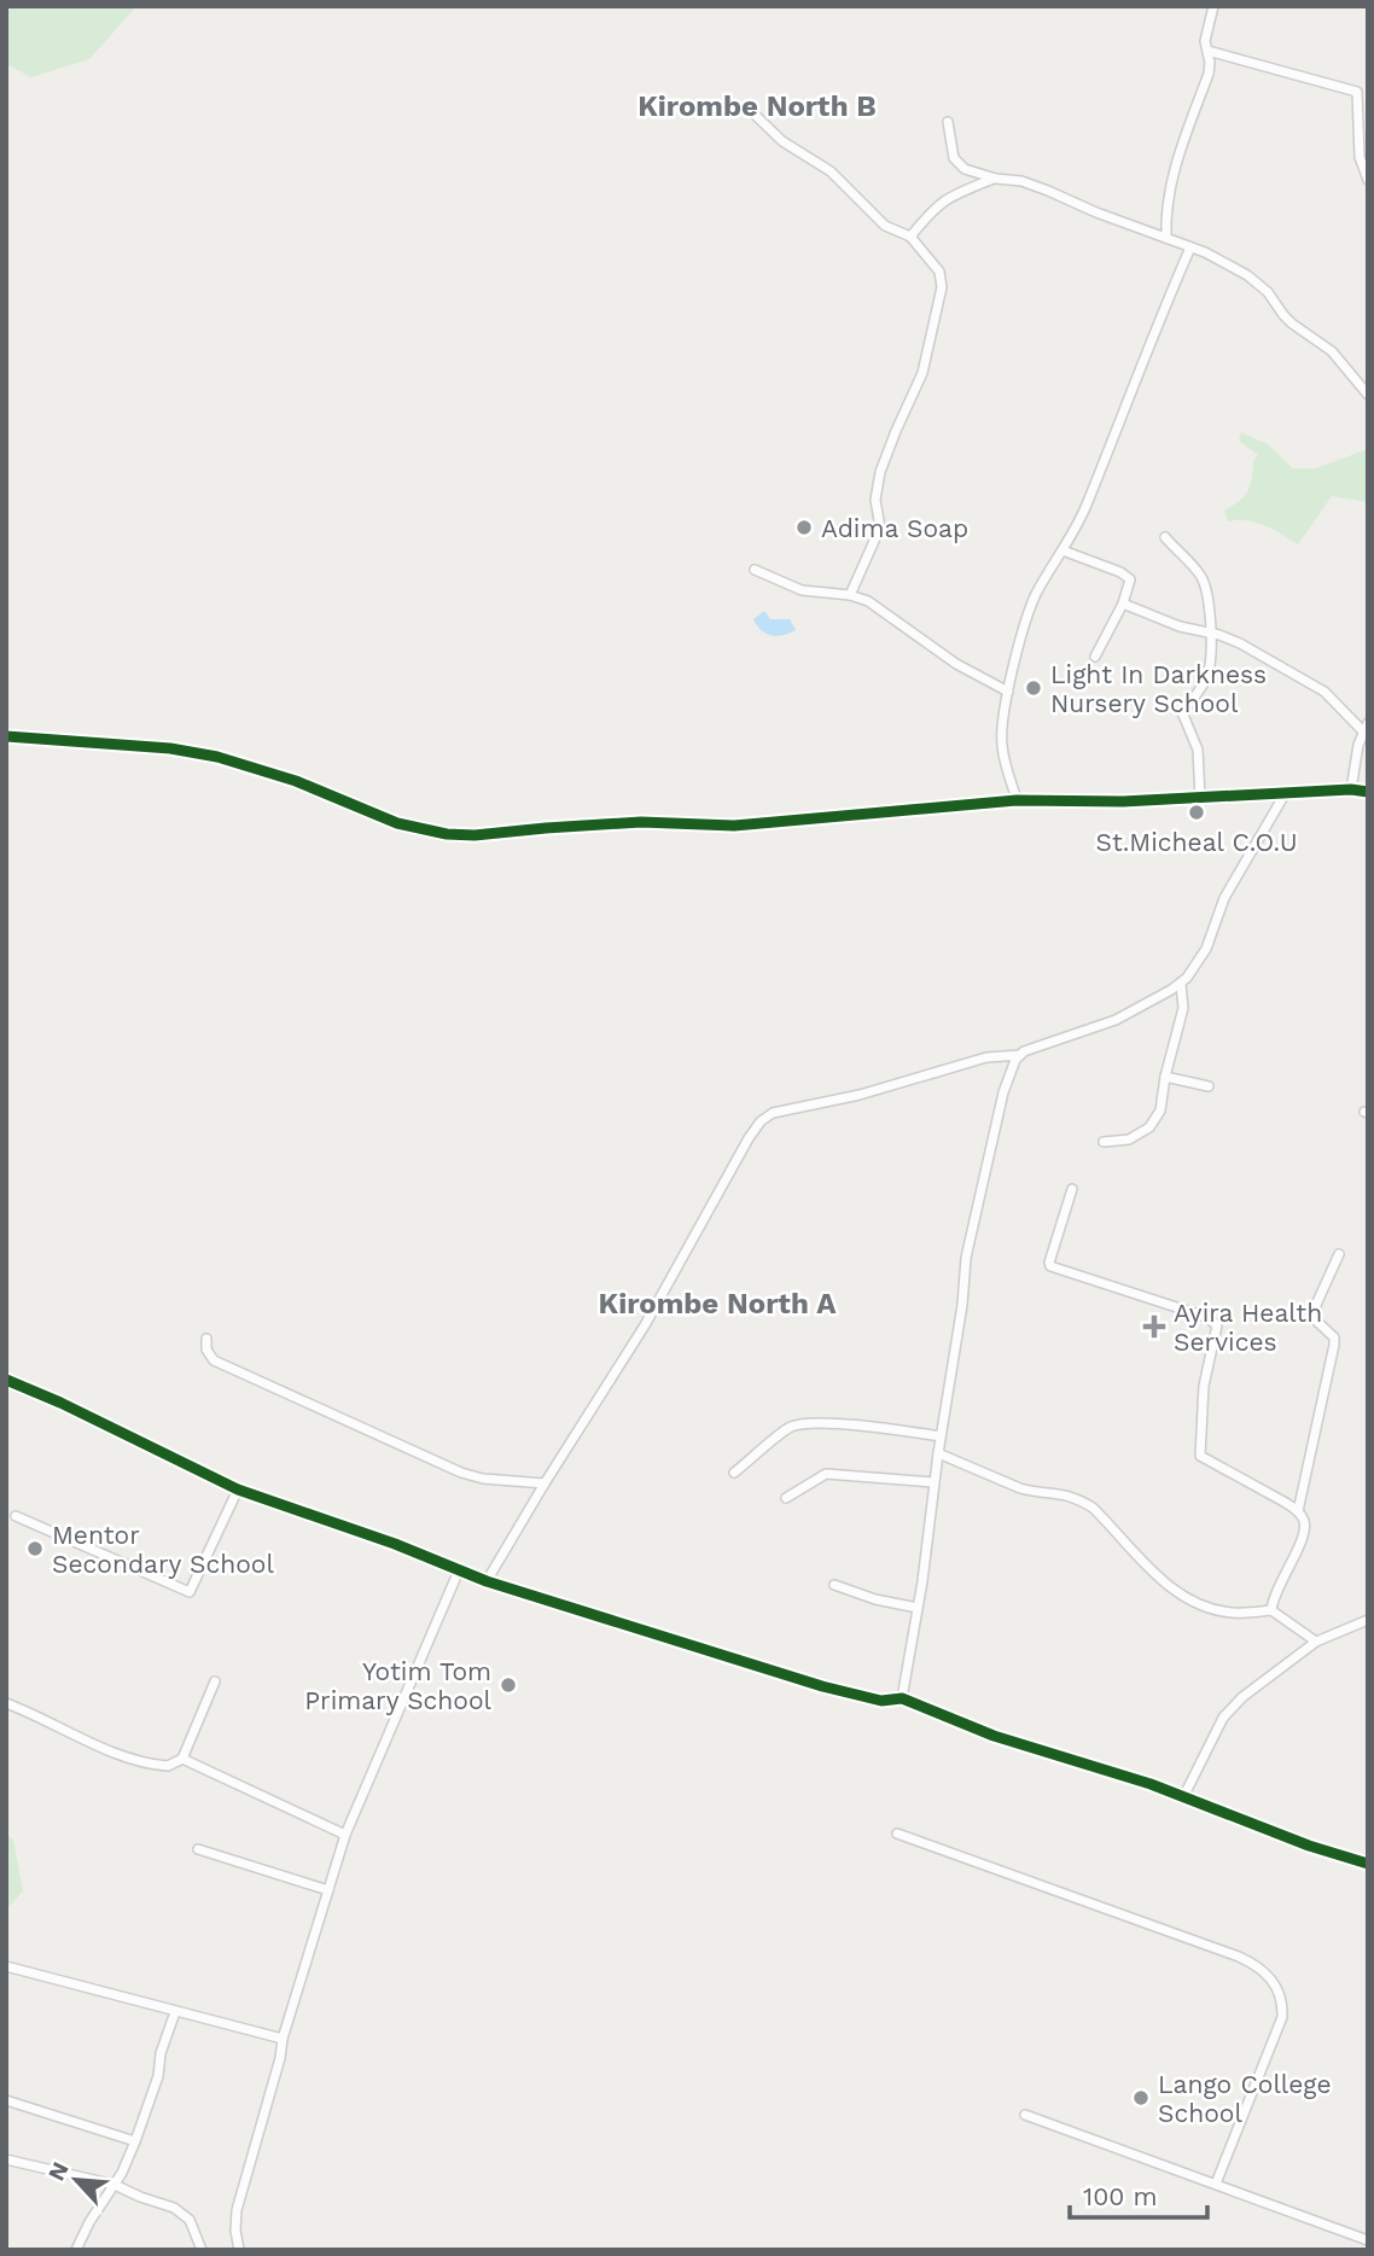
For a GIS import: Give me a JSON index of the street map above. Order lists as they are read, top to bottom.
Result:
{
  "districts": ["Kirombe North B", "Kirombe North A"],
  "places": {
    "other": [
      "Adima Soap",
      "Light In Darkness Nursery School",
      "St.Micheal C.O.U",
      "Mentor Secondary School",
      "Yotim Tom Primary School",
      "Lango College School"
    ],
    "health": ["Ayira Health Services"]
  },
  "scale_bar": "100 m",
  "north": "top left"
}
